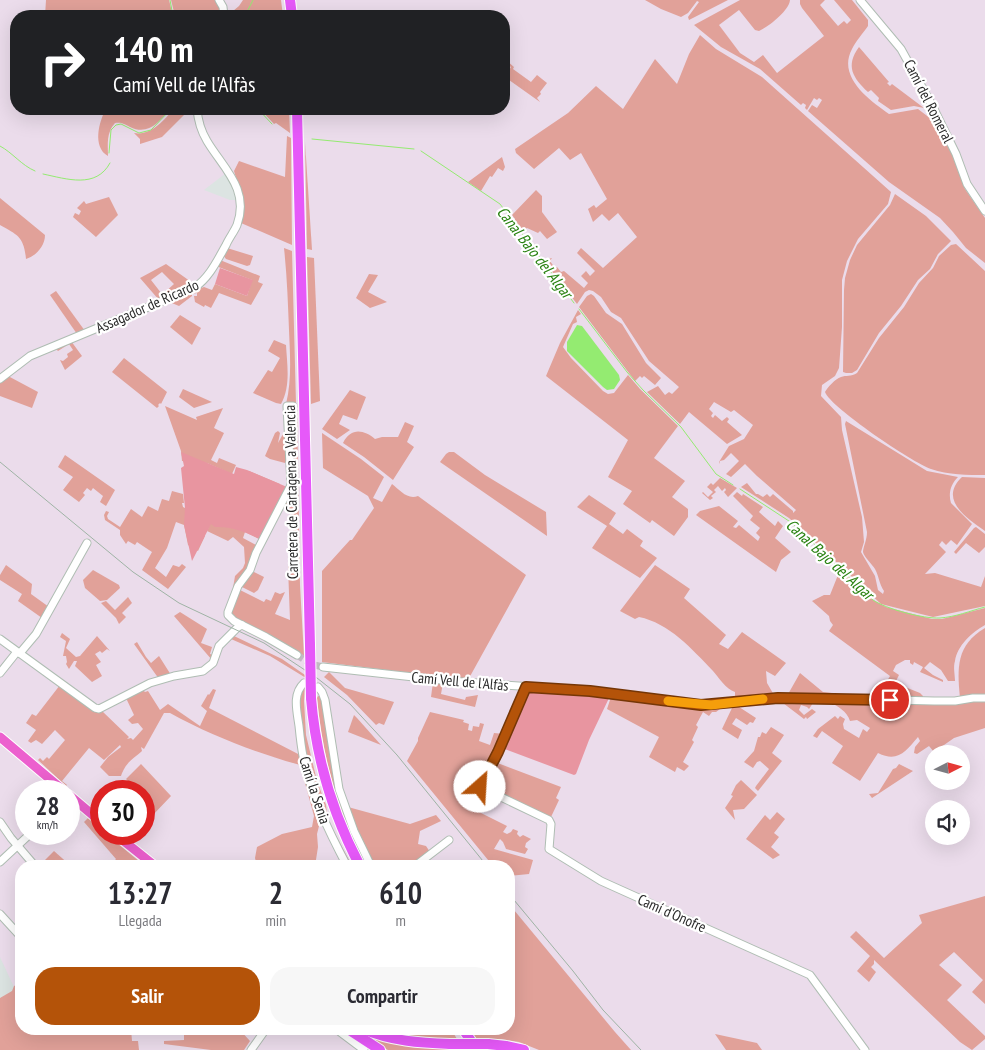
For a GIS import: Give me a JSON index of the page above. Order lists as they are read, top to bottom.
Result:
{
  "streets": {
    "highway": ["Carretera de Cartagena a Valencia"],
    "street": [
      "Camí del Romeral",
      "Assagador de Ricardo",
      "Camí Vell de l'Alfàs",
      "Camí la Senia",
      "Camí d'Onofre"
    ]
  },
  "crossings": [
    ["Camí Vell de l'Alfàs", "Camí d'Onofre"]
  ],
  "water": ["Canal Bajo del Algar"],
  "north": "right",
  "page": {
    "turn": ["140 m", "Camí Vell de l'Alfàs"],
    "speed": "28 km/h",
    "limit": "30",
    "eta": [
      "13:27",
      "Llegada",
      "2",
      "min",
      "610",
      "m"
    ],
    "buttons": ["Salir", "Compartir"]
  }
}
